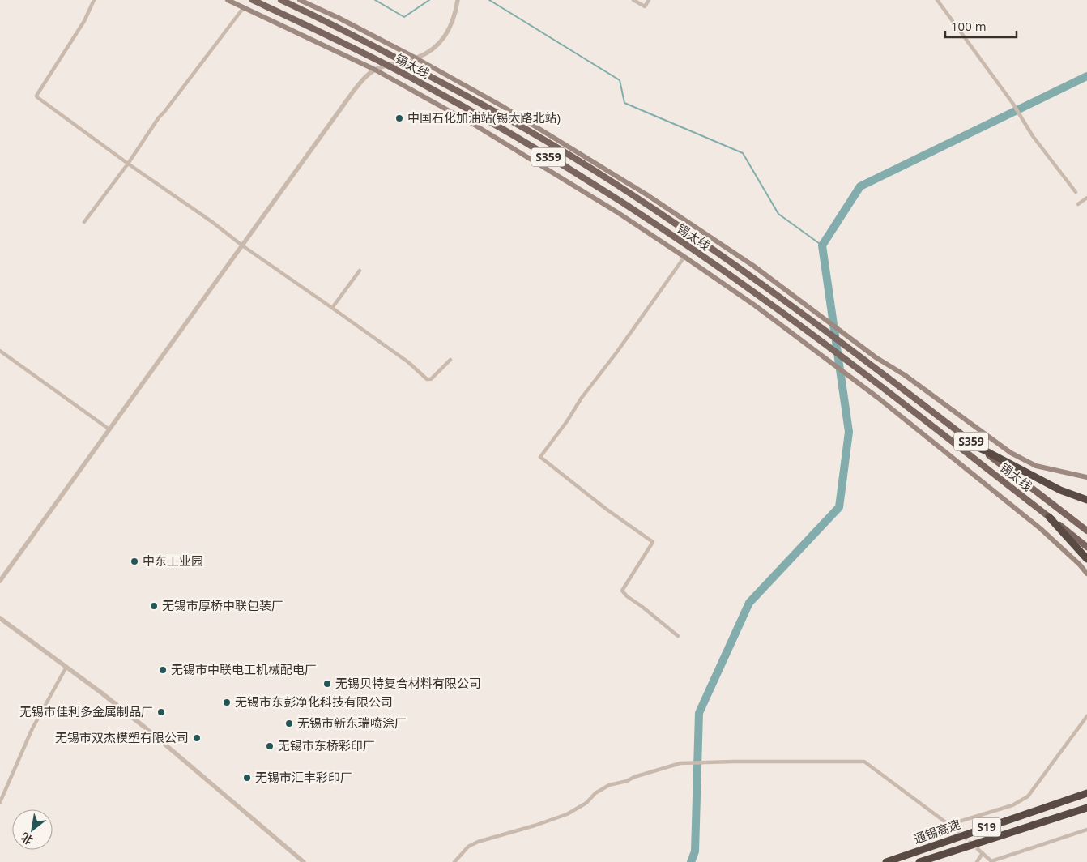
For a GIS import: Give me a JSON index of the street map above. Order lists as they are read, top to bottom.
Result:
{
  "streets": {
    "highway": ["S19", "通锡高速"],
    "main road": ["锡太线", "S359"]
  },
  "places": [
    "中国石化加油站(锡太路北站)",
    "中东工业园",
    "无锡市厚桥中联包装厂",
    "无锡市中联电工机械配电厂",
    "无锡贝特复合材料有限公司",
    "无锡市东彭净化科技有限公司",
    "无锡市佳利多金属制品厂",
    "无锡市新东瑞喷涂厂",
    "无锡市双杰模塑有限公司",
    "无锡市东桥彩印厂",
    "无锡市汇丰彩印厂"
  ],
  "scale_bar": "100 m",
  "north": "bottom left"
}
